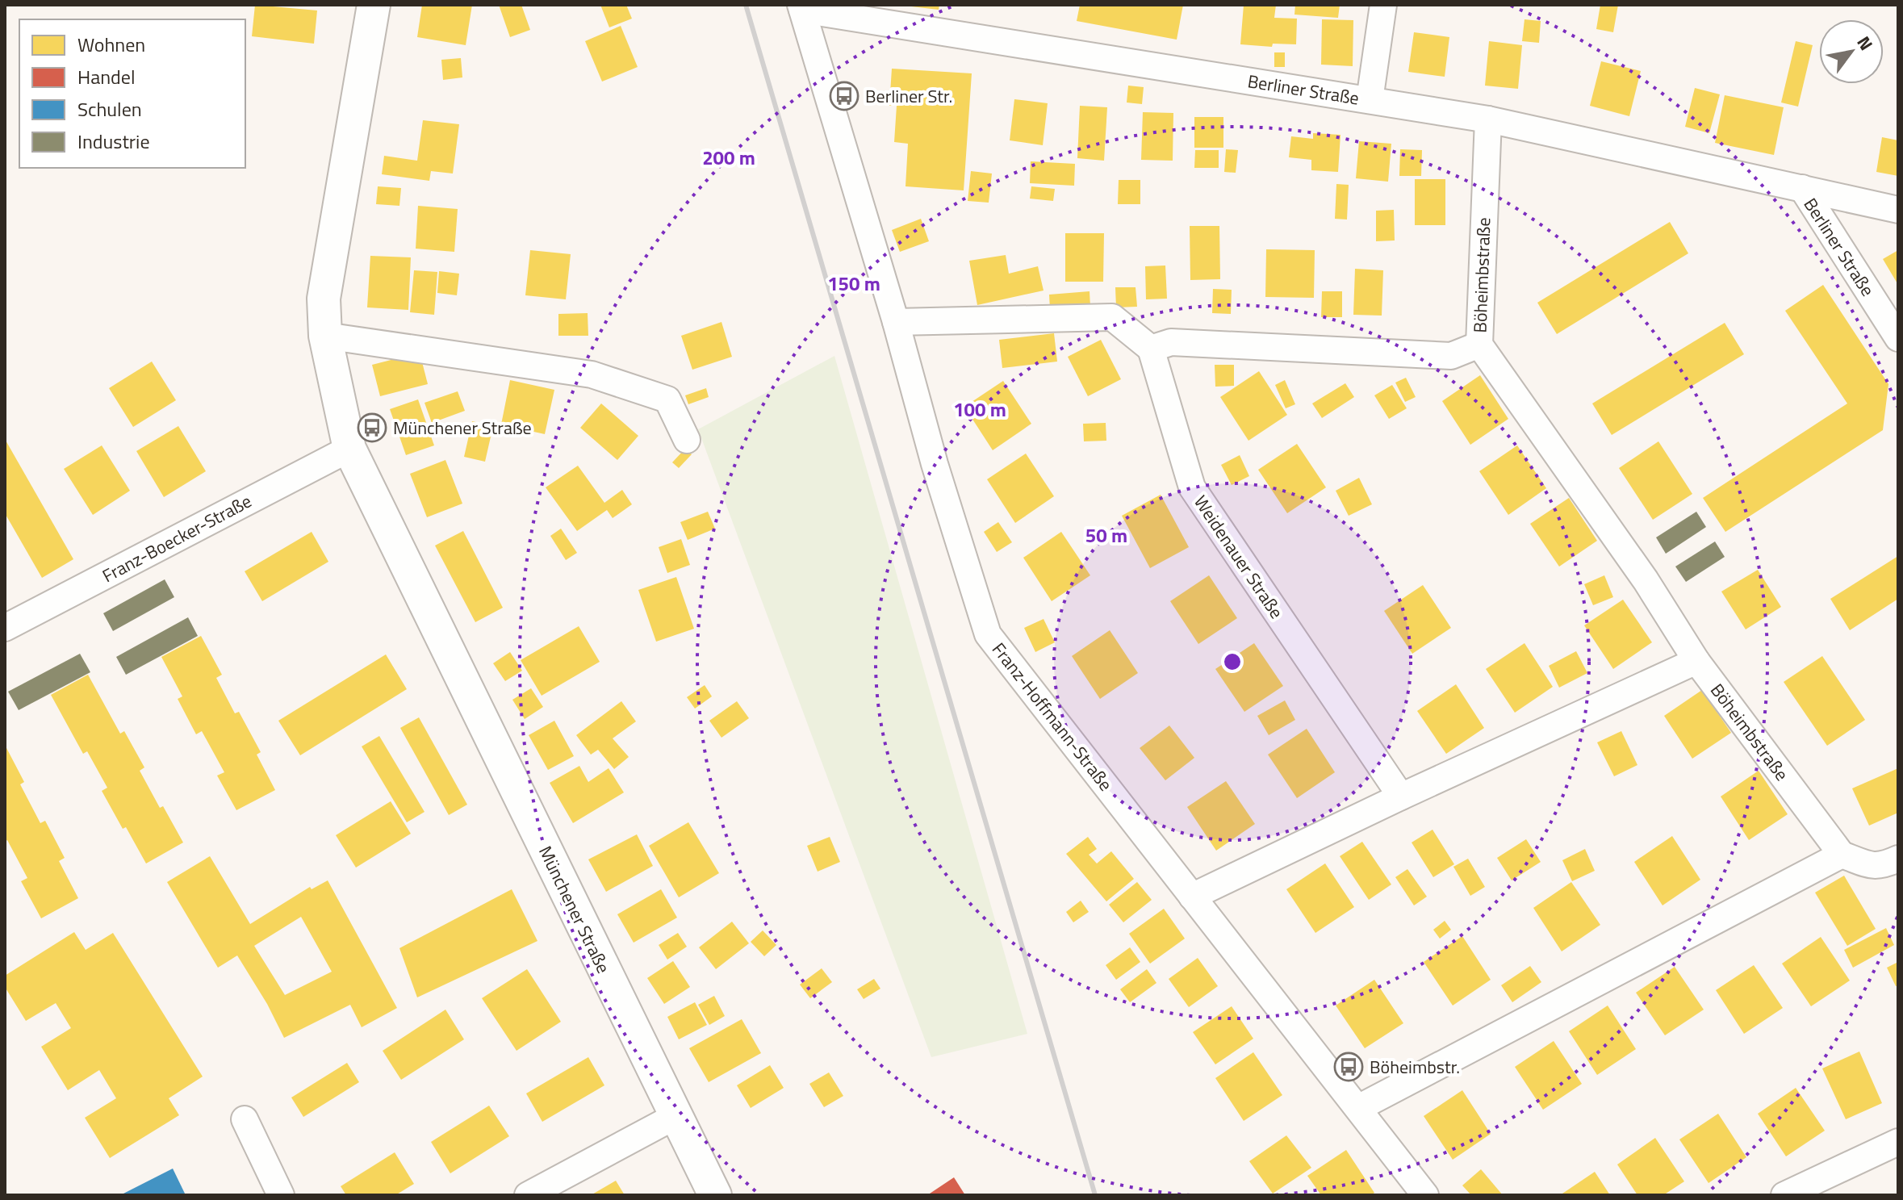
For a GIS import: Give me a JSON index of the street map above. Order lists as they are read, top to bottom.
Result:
{
  "streets": {
    "main road": ["Münchener Straße"],
    "street": [
      "Berliner Straße",
      "Böheimbstraße",
      "Franz-Boecker-Straße",
      "Weidenauer Straße",
      "Franz-Hoffmann-Straße"
    ]
  },
  "crossings": [
    ["Berliner Straße", "Böheimbstraße"],
    ["Berliner Straße", "Franz-Hoffmann-Straße"],
    ["Franz-Boecker-Straße", "Münchener Straße"]
  ],
  "places": {
    "bus stop": ["Berliner Str.", "Münchener Straße", "Böheimbstr."]
  },
  "legend": [
    "Wohnen",
    "Handel",
    "Schulen",
    "Industrie"
  ],
  "north": "top right",
  "rings": [
    "200 m",
    "150 m",
    "100 m",
    "50 m"
  ]
}
